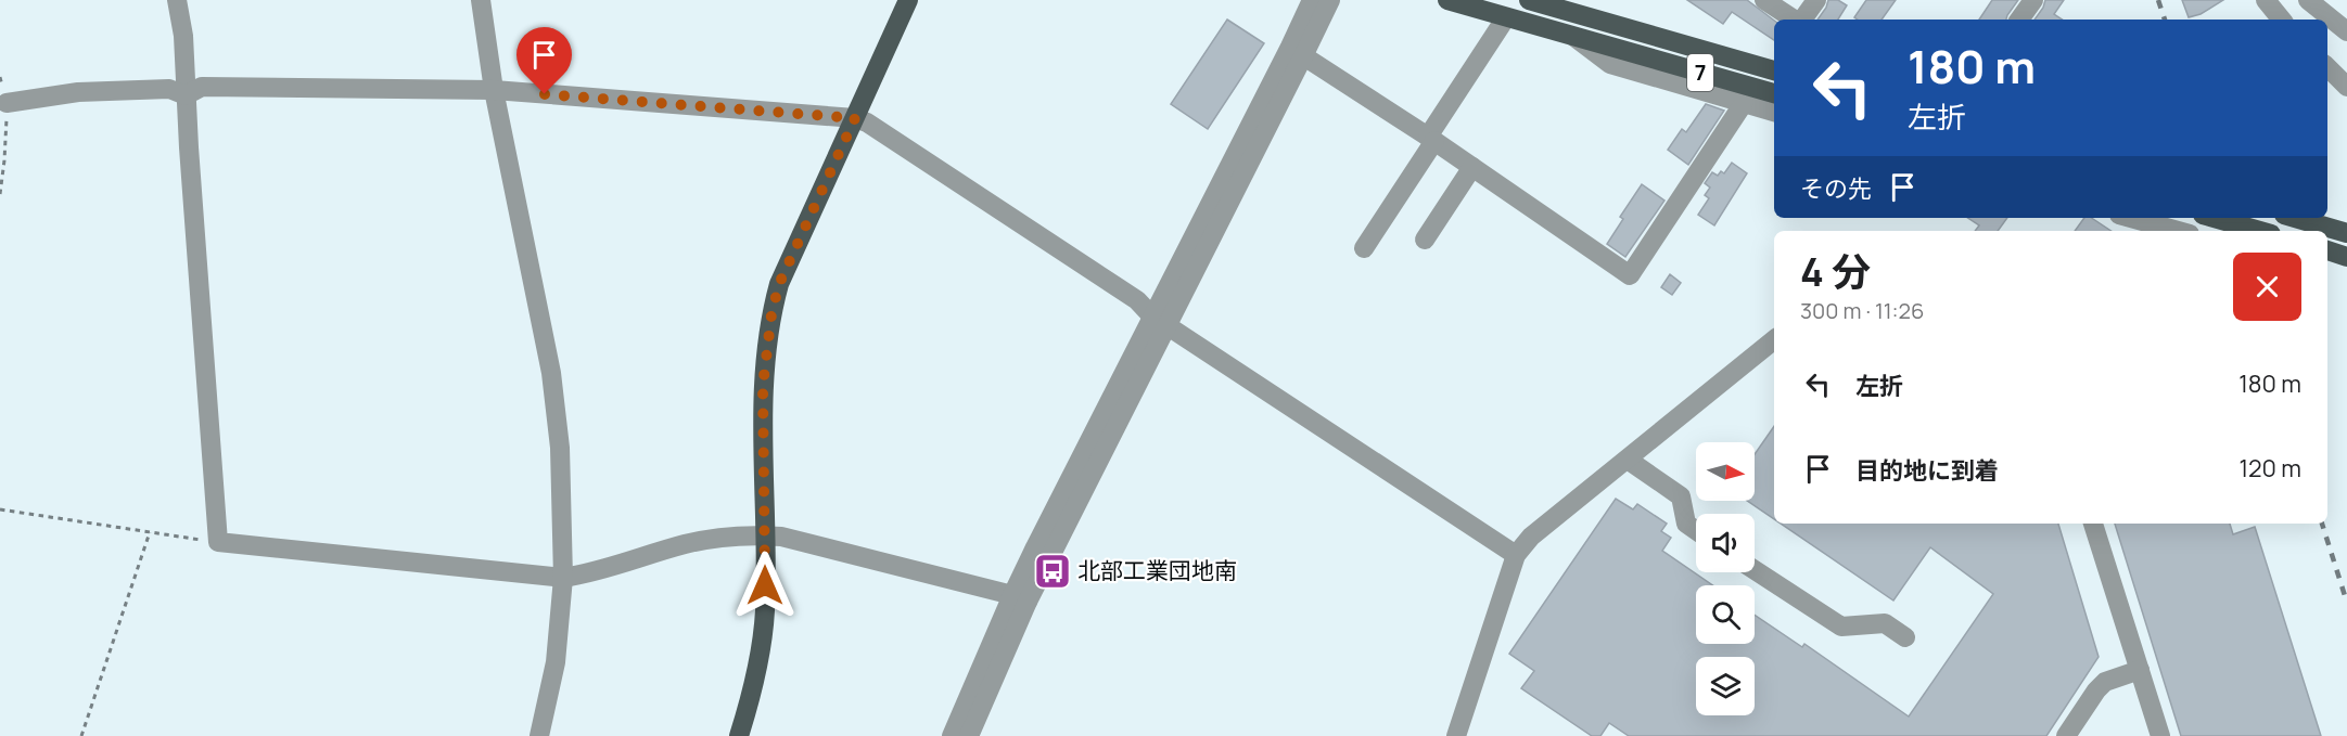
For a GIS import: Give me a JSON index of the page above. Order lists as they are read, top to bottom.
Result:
{
  "streets": {
    "main road": ["7"]
  },
  "places": {
    "bus stop": ["北部工業団地南"]
  },
  "north": "right",
  "page": {
    "turn": ["180 m", "左折"],
    "then": "その先",
    "heading": ["4 分", "300 m · 11:26"],
    "list": [
      {
        "name": "左折",
        "value": "180 m"
      },
      {
        "name": "目的地に到着",
        "value": "120 m"
      }
    ]
  }
}
